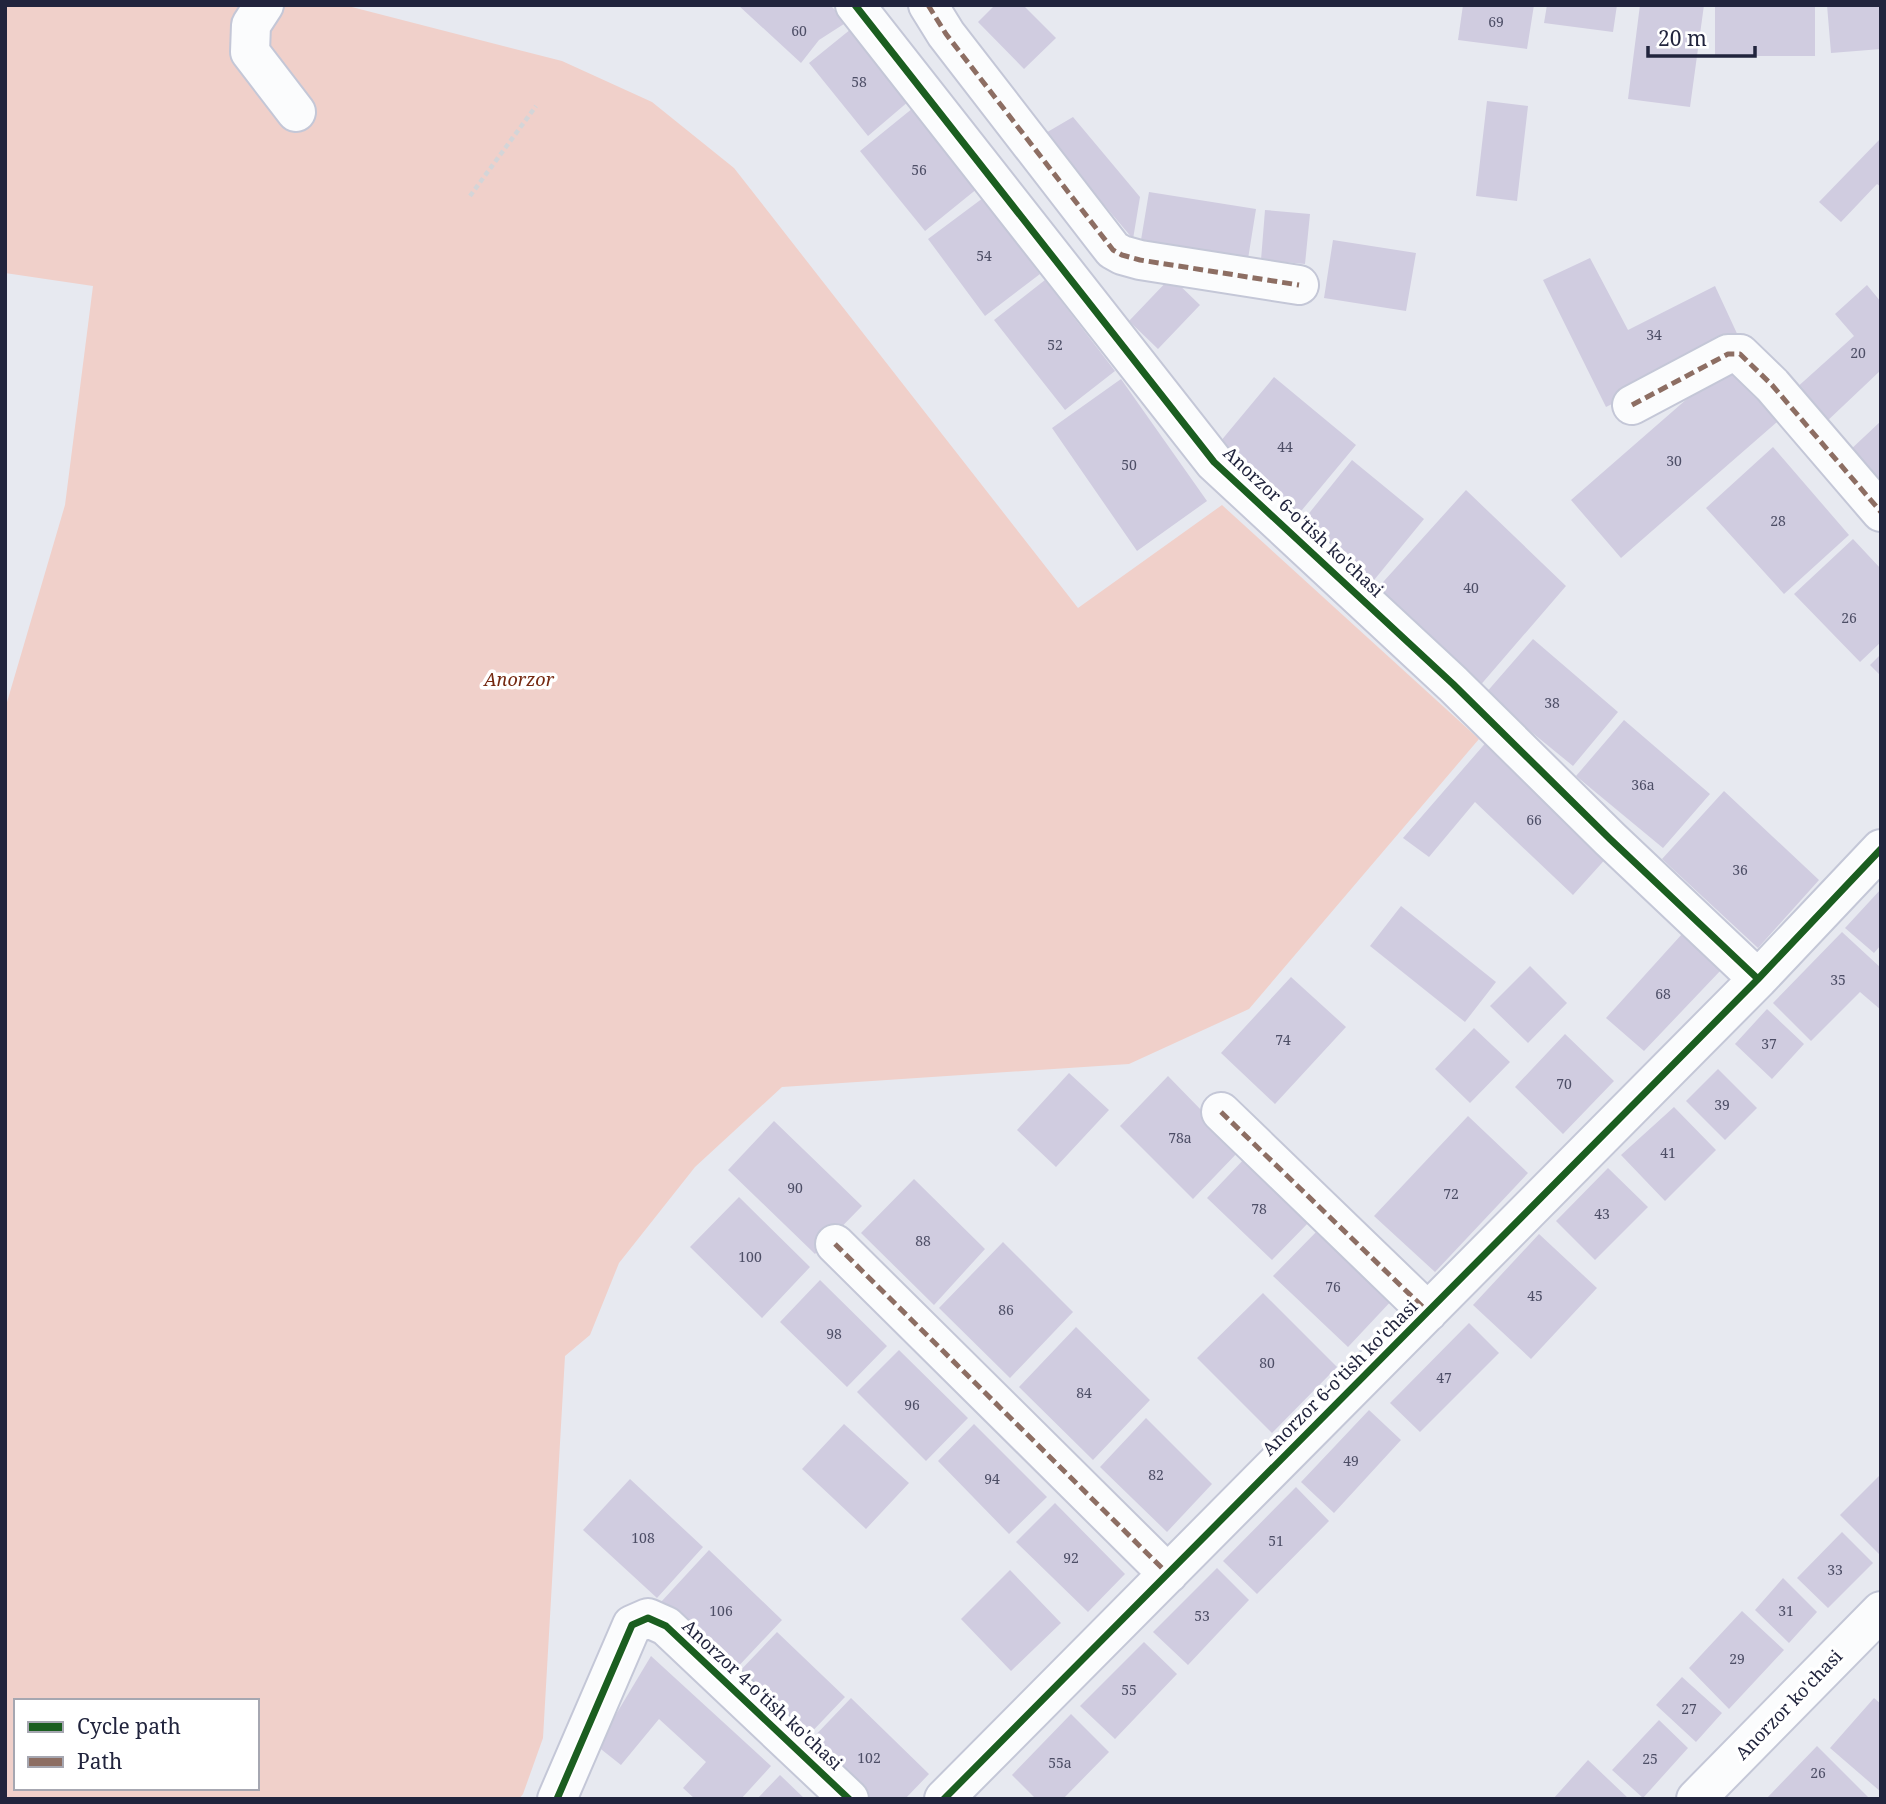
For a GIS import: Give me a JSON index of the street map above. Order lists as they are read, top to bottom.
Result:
{
  "streets": {
    "street": ["Anorzor 6-o'tish ko'chasi", "Anorzor 4-o'tish ko'chasi", "Anorzor ko'chasi"]
  },
  "parks": ["Anorzor"],
  "house_numbers": [
    "69",
    "60",
    "58",
    "56",
    "54",
    "34",
    "52",
    "20",
    "44",
    "30",
    "50",
    "28",
    "40",
    "26",
    "38",
    "36а",
    "66",
    "36",
    "35",
    "68",
    "74",
    "37",
    "70",
    "39",
    "78а",
    "41",
    "90",
    "72",
    "78",
    "43",
    "88",
    "100",
    "76",
    "45",
    "86",
    "98",
    "80",
    "47",
    "84",
    "96",
    "49",
    "82",
    "94",
    "108",
    "51",
    "92",
    "33",
    "106",
    "31",
    "53",
    "29",
    "55",
    "27",
    "102",
    "25",
    "55а",
    "26"
  ],
  "legend": ["Cycle path", "Path"],
  "scale_bar": "20 m"
}
